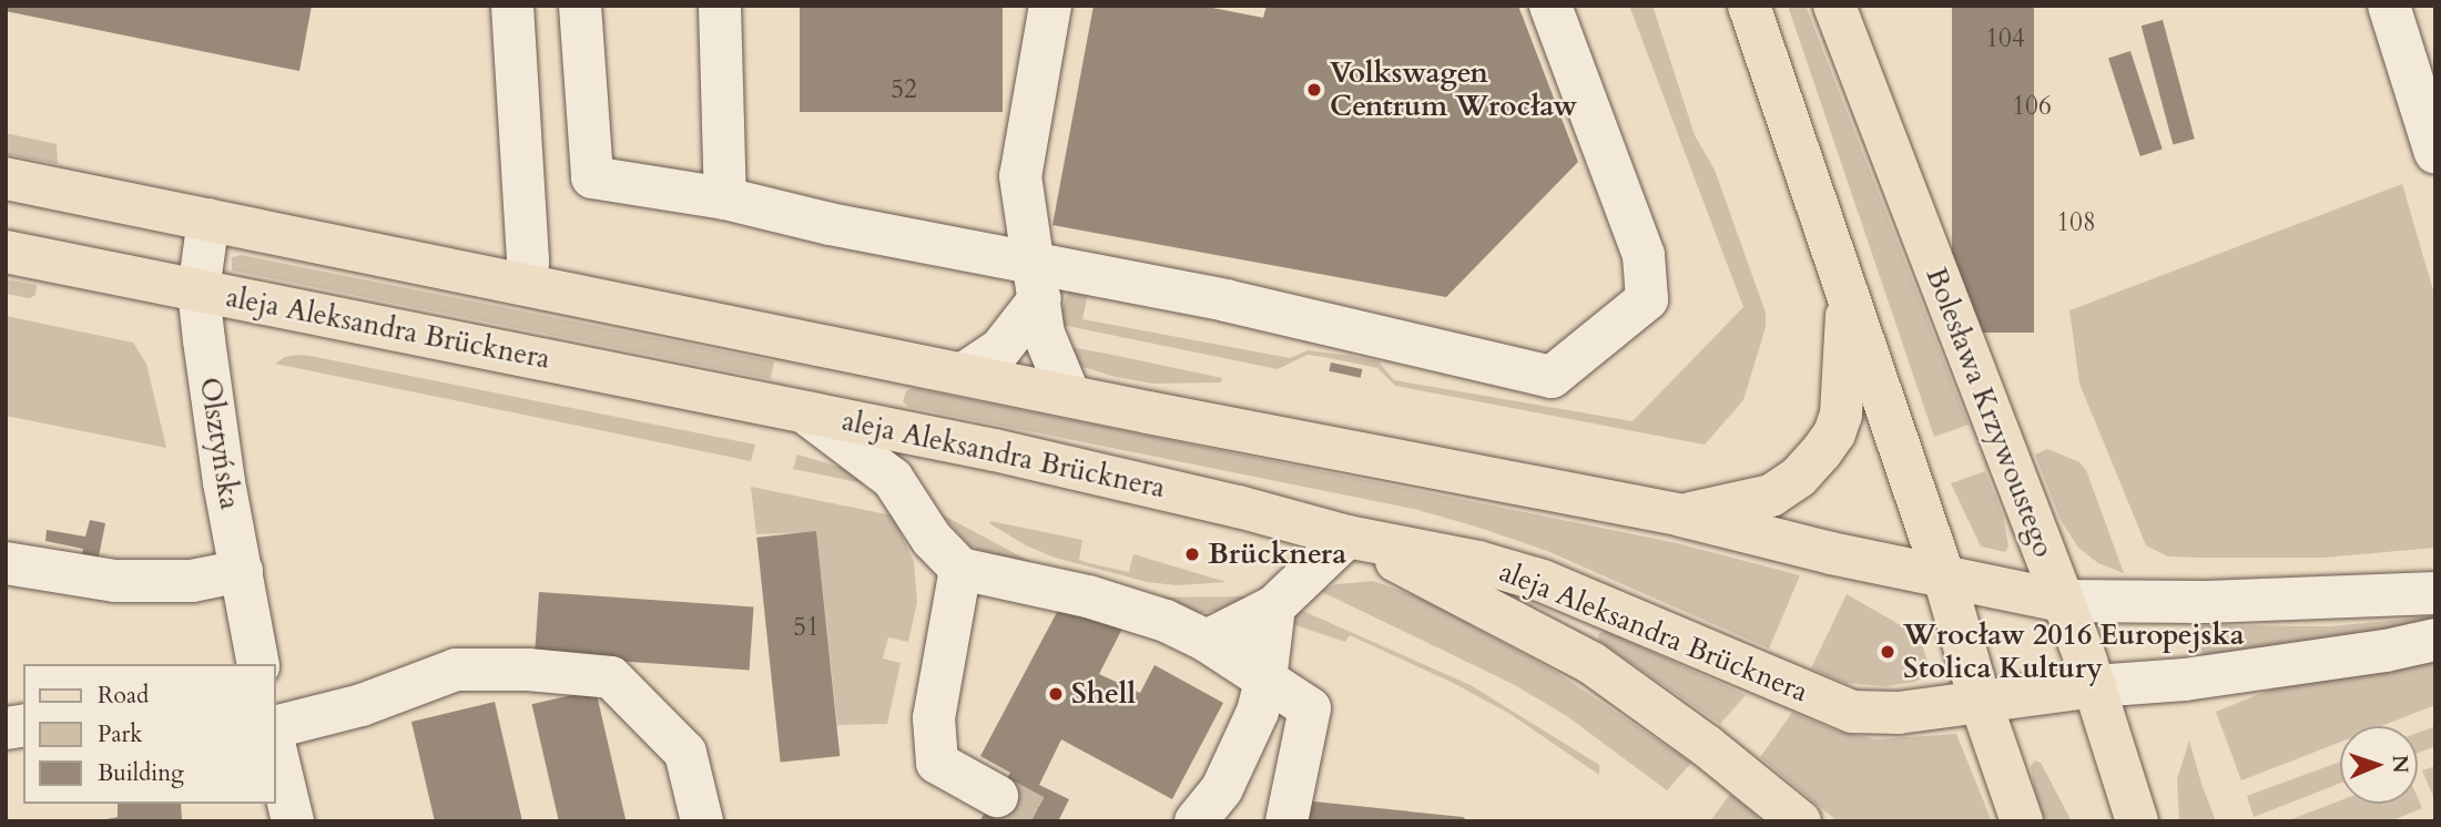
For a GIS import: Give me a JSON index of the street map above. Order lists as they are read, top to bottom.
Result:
{
  "streets": {
    "main road": ["aleja Aleksandra Brücknera", "Bolesława Krzywoustego"],
    "street": ["Olsztyńska"]
  },
  "crossings": [
    ["aleja Aleksandra Brücknera", "Bolesława Krzywoustego"],
    ["aleja Aleksandra Brücknera", "Olsztyńska"]
  ],
  "places": [
    "Volkswagen Centrum Wrocław",
    "Brücknera",
    "Wrocław 2016 Europejska Stolica Kultury",
    "Shell"
  ],
  "house_numbers": [
    "104",
    "52",
    "106",
    "108",
    "51"
  ],
  "legend": ["Road", "Park", "Building"],
  "north": "right"
}
